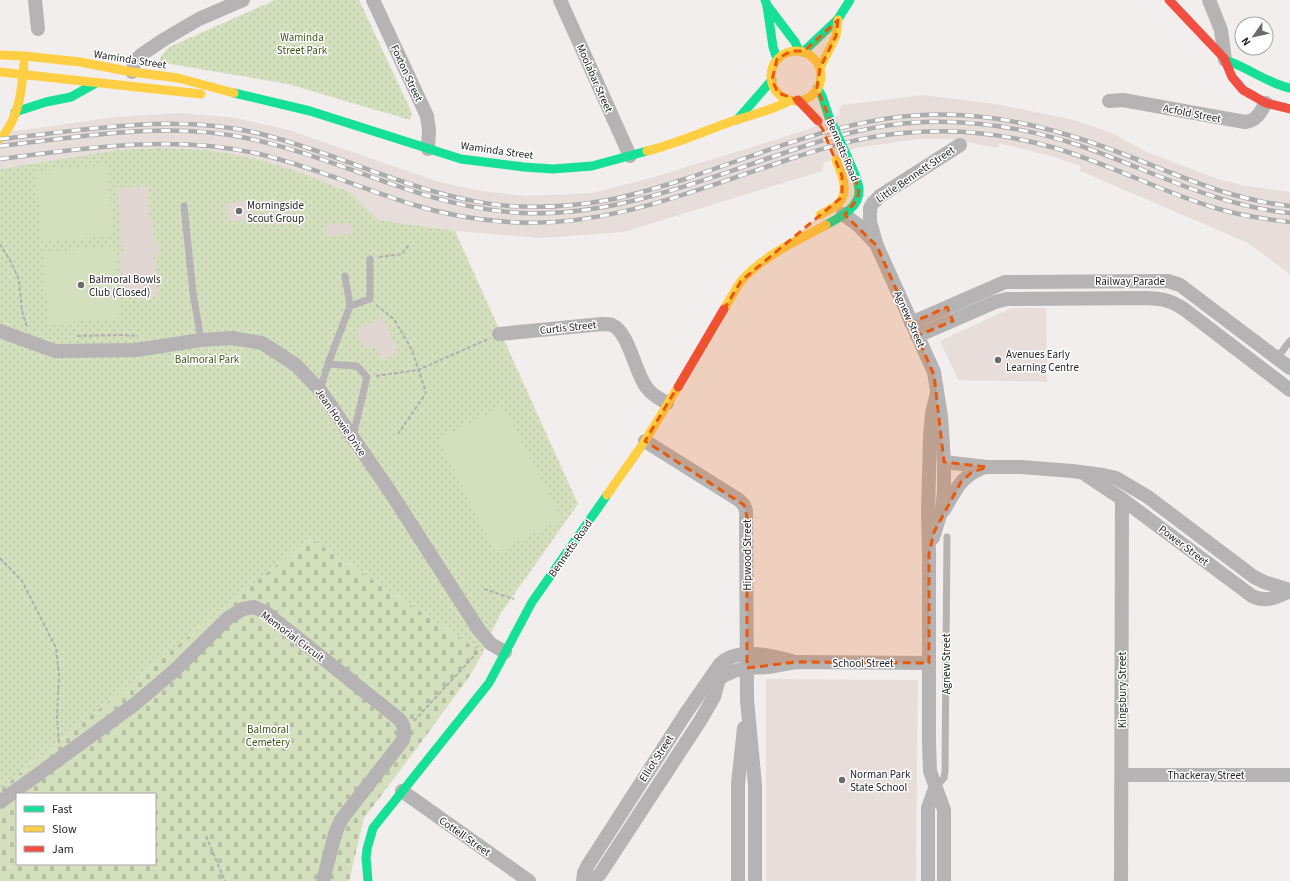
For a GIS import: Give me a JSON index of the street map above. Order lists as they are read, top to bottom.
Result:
{
  "streets": {
    "main road": ["Waminda Street", "Bennetts Road"],
    "street": [
      "Foxton Street",
      "Moolabar Street",
      "Acfold Street",
      "Little Bennett Street",
      "Railway Parade",
      "Agnew Street",
      "Curtis Street",
      "Jean Howie Drive",
      "Power Street",
      "Hipwood Street",
      "Memorial Circuit",
      "School Street",
      "Kingsbury Street",
      "Elliot Street",
      "Thackeray Street",
      "Cottell Street"
    ]
  },
  "crossings": [
    ["Waminda Street", "Foxton Street"],
    ["Waminda Street", "Moolabar Street"],
    ["Waminda Street", "Bennetts Road"],
    ["Bennetts Road", "Agnew Street"],
    ["Bennetts Road", "Curtis Street"],
    ["Bennetts Road", "Jean Howie Drive"],
    ["Bennetts Road", "Hipwood Street"],
    ["Bennetts Road", "Cottell Street"],
    ["Little Bennett Street", "Agnew Street"],
    ["Railway Parade", "Agnew Street"],
    ["Agnew Street", "Power Street"],
    ["Agnew Street", "School Street"],
    ["Power Street", "Kingsbury Street"],
    ["Hipwood Street", "School Street"],
    ["Hipwood Street", "Elliot Street"],
    ["School Street", "Elliot Street"],
    ["Kingsbury Street", "Thackeray Street"]
  ],
  "parks": ["Waminda Street Park", "Balmoral Park", "Balmoral Cemetery"],
  "places": [
    "Morningside Scout Group",
    "Balmoral Bowls Club (Closed)",
    "Avenues Early Learning Centre",
    "Norman Park State School"
  ],
  "legend": ["Fast", "Slow", "Jam"],
  "north": "bottom left"
}
